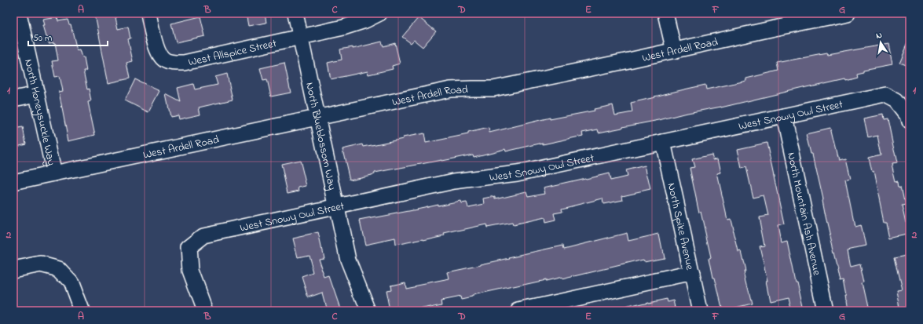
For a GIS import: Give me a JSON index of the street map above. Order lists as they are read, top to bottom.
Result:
{
  "streets": {
    "street": [
      "West Ardell Road",
      "West Allspice Street",
      "North Honeysuckle Way",
      "West Snowy Owl Street",
      "North Blueblossom Way",
      "North Mountain Ash Avenue",
      "North Spike Avenue"
    ]
  },
  "crossings": [
    ["West Ardell Road", "North Honeysuckle Way"],
    ["West Ardell Road", "North Blueblossom Way"],
    ["West Allspice Street", "North Blueblossom Way"],
    ["West Snowy Owl Street", "North Blueblossom Way"],
    ["West Snowy Owl Street", "North Mountain Ash Avenue"],
    ["West Snowy Owl Street", "North Spike Avenue"]
  ],
  "scale_bar": "50 m",
  "north": "top",
  "grid": {
    "columns": [
      "A",
      "B",
      "C",
      "D",
      "E",
      "F",
      "G"
    ],
    "rows": ["1", "2"]
  }
}
